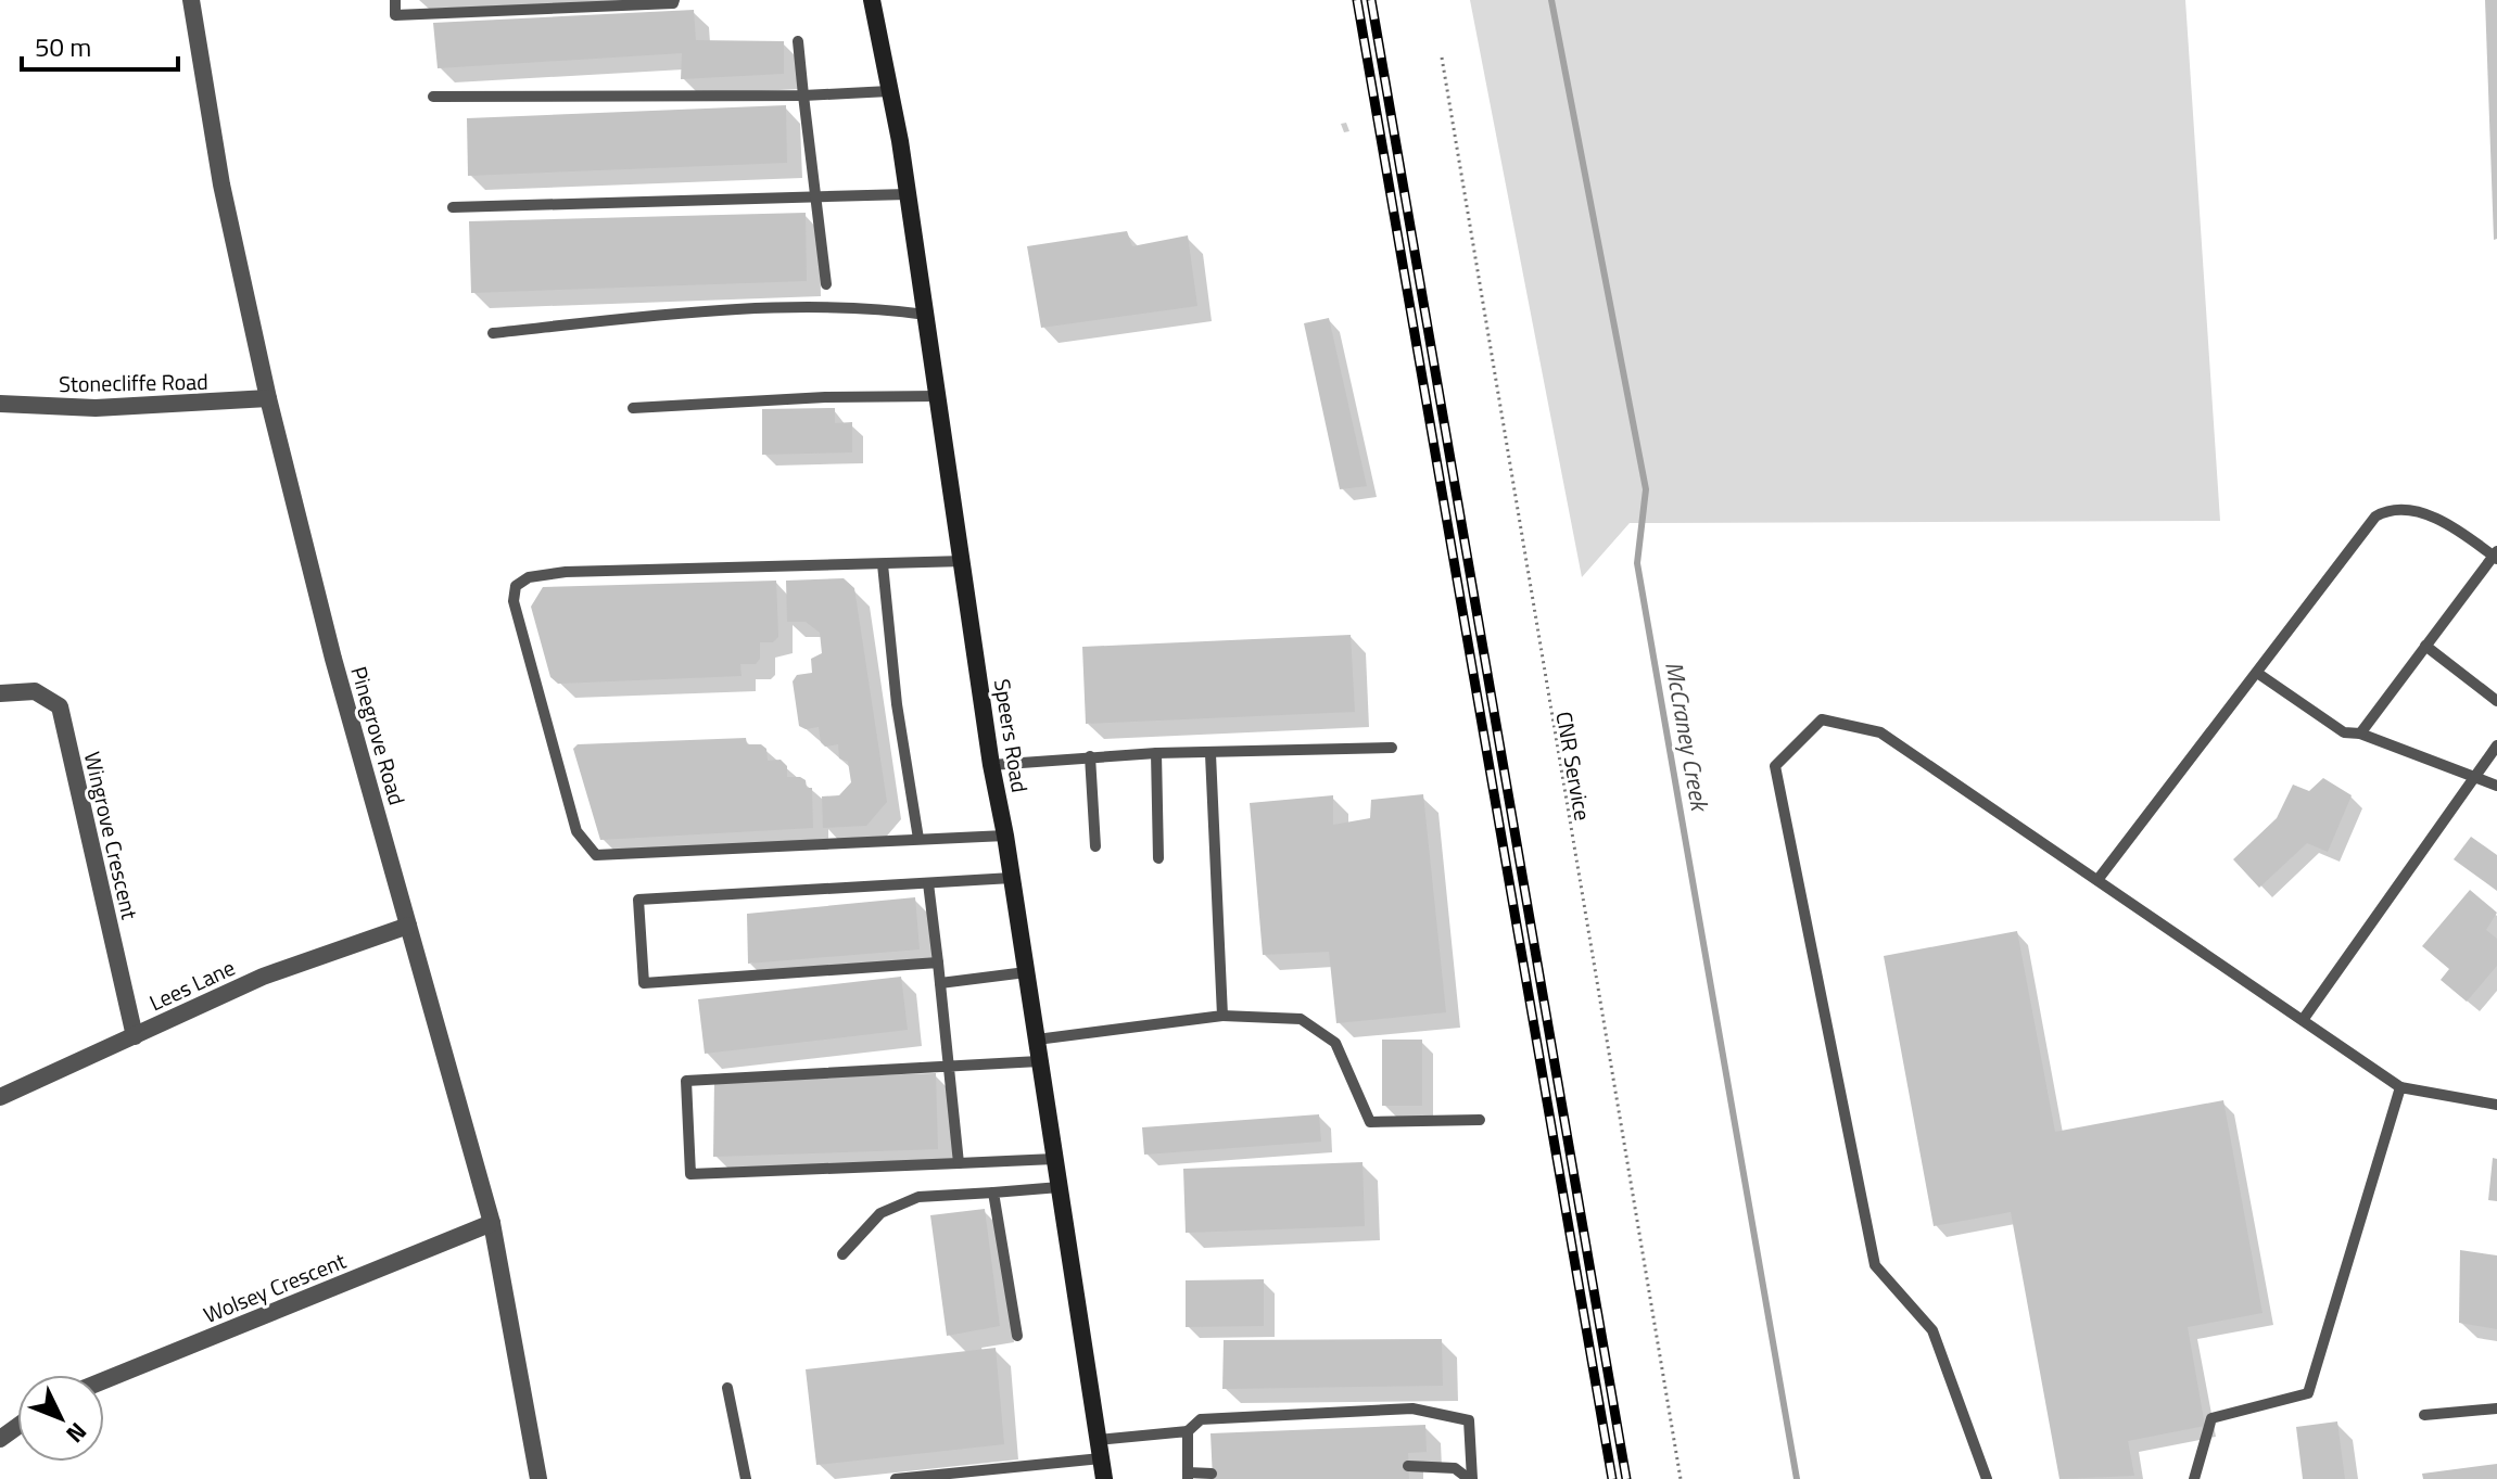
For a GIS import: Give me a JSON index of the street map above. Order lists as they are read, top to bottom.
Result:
{
  "streets": {
    "main road": ["Speers Road"],
    "street": [
      "Stonecliffe Road",
      "Pinegrove Road",
      "Wingrove Crescent",
      "Lees Lane",
      "Wolsey Crescent"
    ],
    "path": ["CNR Service"]
  },
  "crossings": [
    ["Stonecliffe Road", "Pinegrove Road"],
    ["Pinegrove Road", "Lees Lane"],
    ["Pinegrove Road", "Wolsey Crescent"],
    ["Wingrove Crescent", "Lees Lane"]
  ],
  "water": ["McCraney Creek"],
  "scale_bar": "50 m",
  "north": "bottom right"
}
